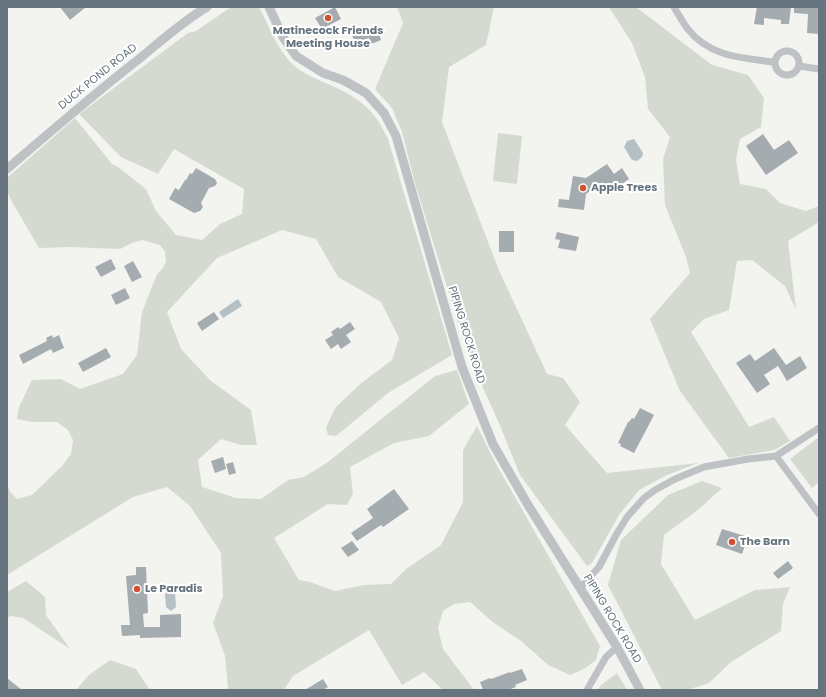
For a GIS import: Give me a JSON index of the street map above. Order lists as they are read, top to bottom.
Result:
{
  "streets": {
    "street": ["DUCK POND ROAD", "PIPING ROCK ROAD"]
  },
  "places": [
    "Matinecock Friends Meeting House",
    "Apple Trees",
    "The Barn",
    "Le Paradis"
  ]
}
